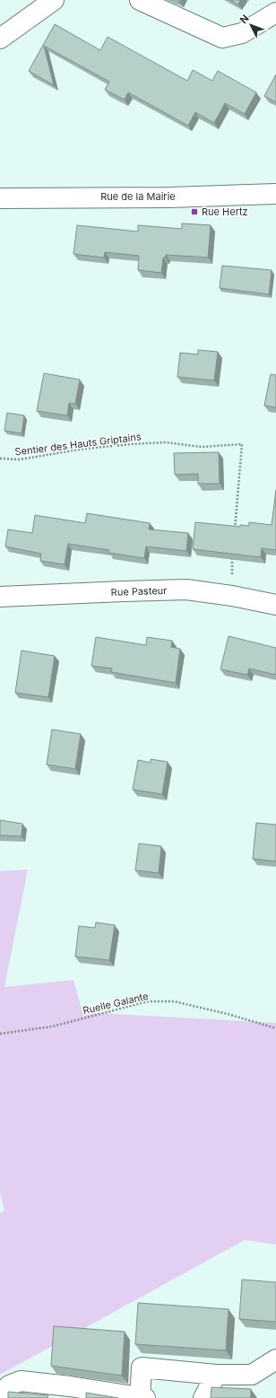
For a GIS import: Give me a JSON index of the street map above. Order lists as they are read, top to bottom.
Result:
{
  "streets": {
    "street": ["Rue de la Mairie", "Rue Pasteur"],
    "path": ["Sentier des Hauts Griptains", "Ruelle Galante"]
  },
  "places": {
    "transit": ["Rue Hertz"]
  },
  "north": "top left"
}
